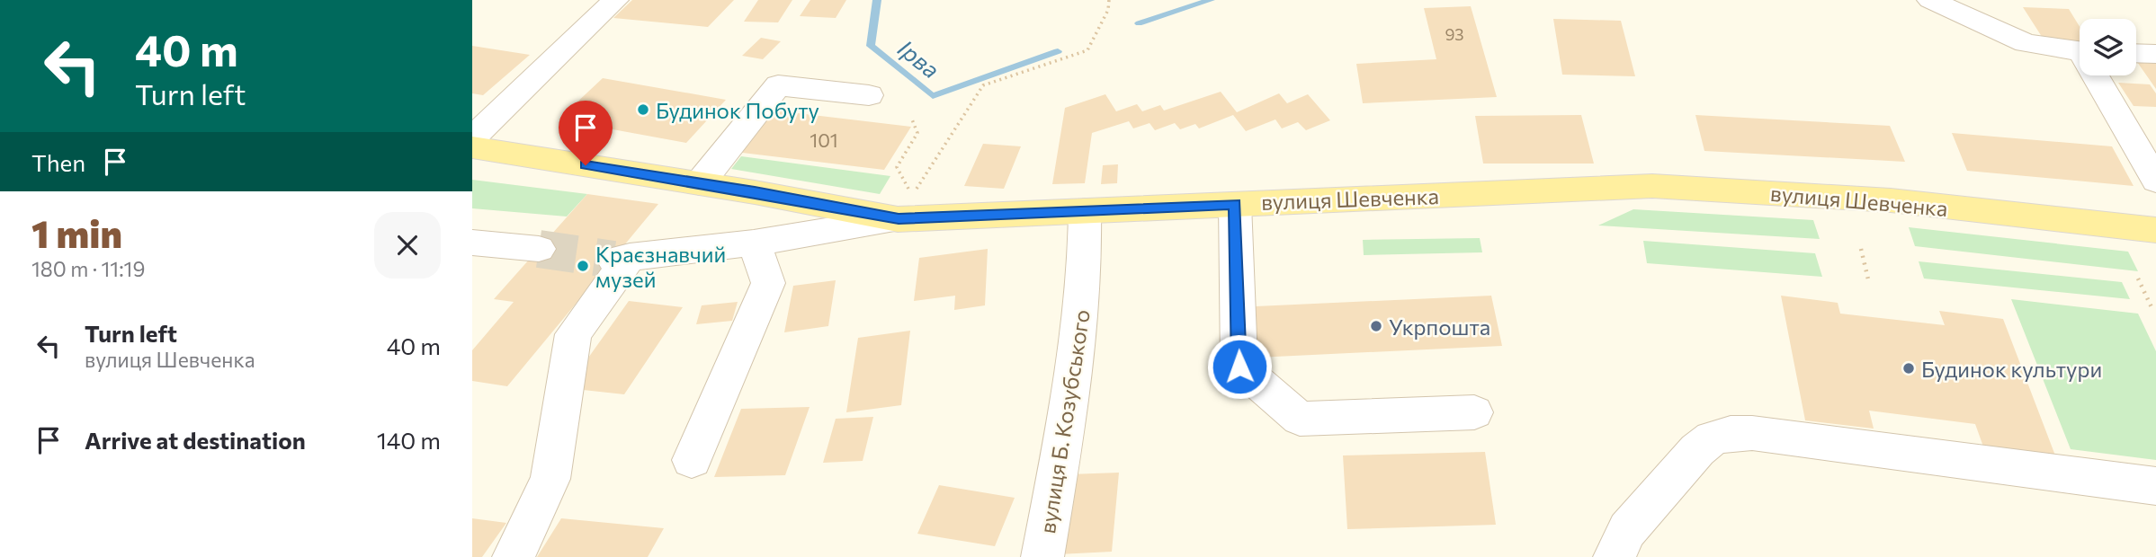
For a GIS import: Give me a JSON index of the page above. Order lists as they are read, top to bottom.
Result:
{
  "streets": {
    "main road": ["вулиця Шевченка"],
    "street": ["вулиця Б. Козубського"]
  },
  "crossings": [
    ["вулиця Шевченка", "вулиця Б. Козубського"]
  ],
  "water": ["Ірва"],
  "places": [
    "Будинок Побуту",
    "Краєзнавчий музей",
    "Укрпошта",
    "Будинок культури"
  ],
  "house_numbers": ["93", "101"],
  "page": {
    "turn": ["40 m", "Turn left"],
    "then": "Then",
    "heading": ["1 min", "180 m · 11:19"],
    "list": [
      {
        "name": "Turn left",
        "note": "вулиця Шевченка",
        "value": "40 m"
      },
      {
        "name": "Arrive at destination",
        "value": "140 m"
      }
    ]
  }
}
